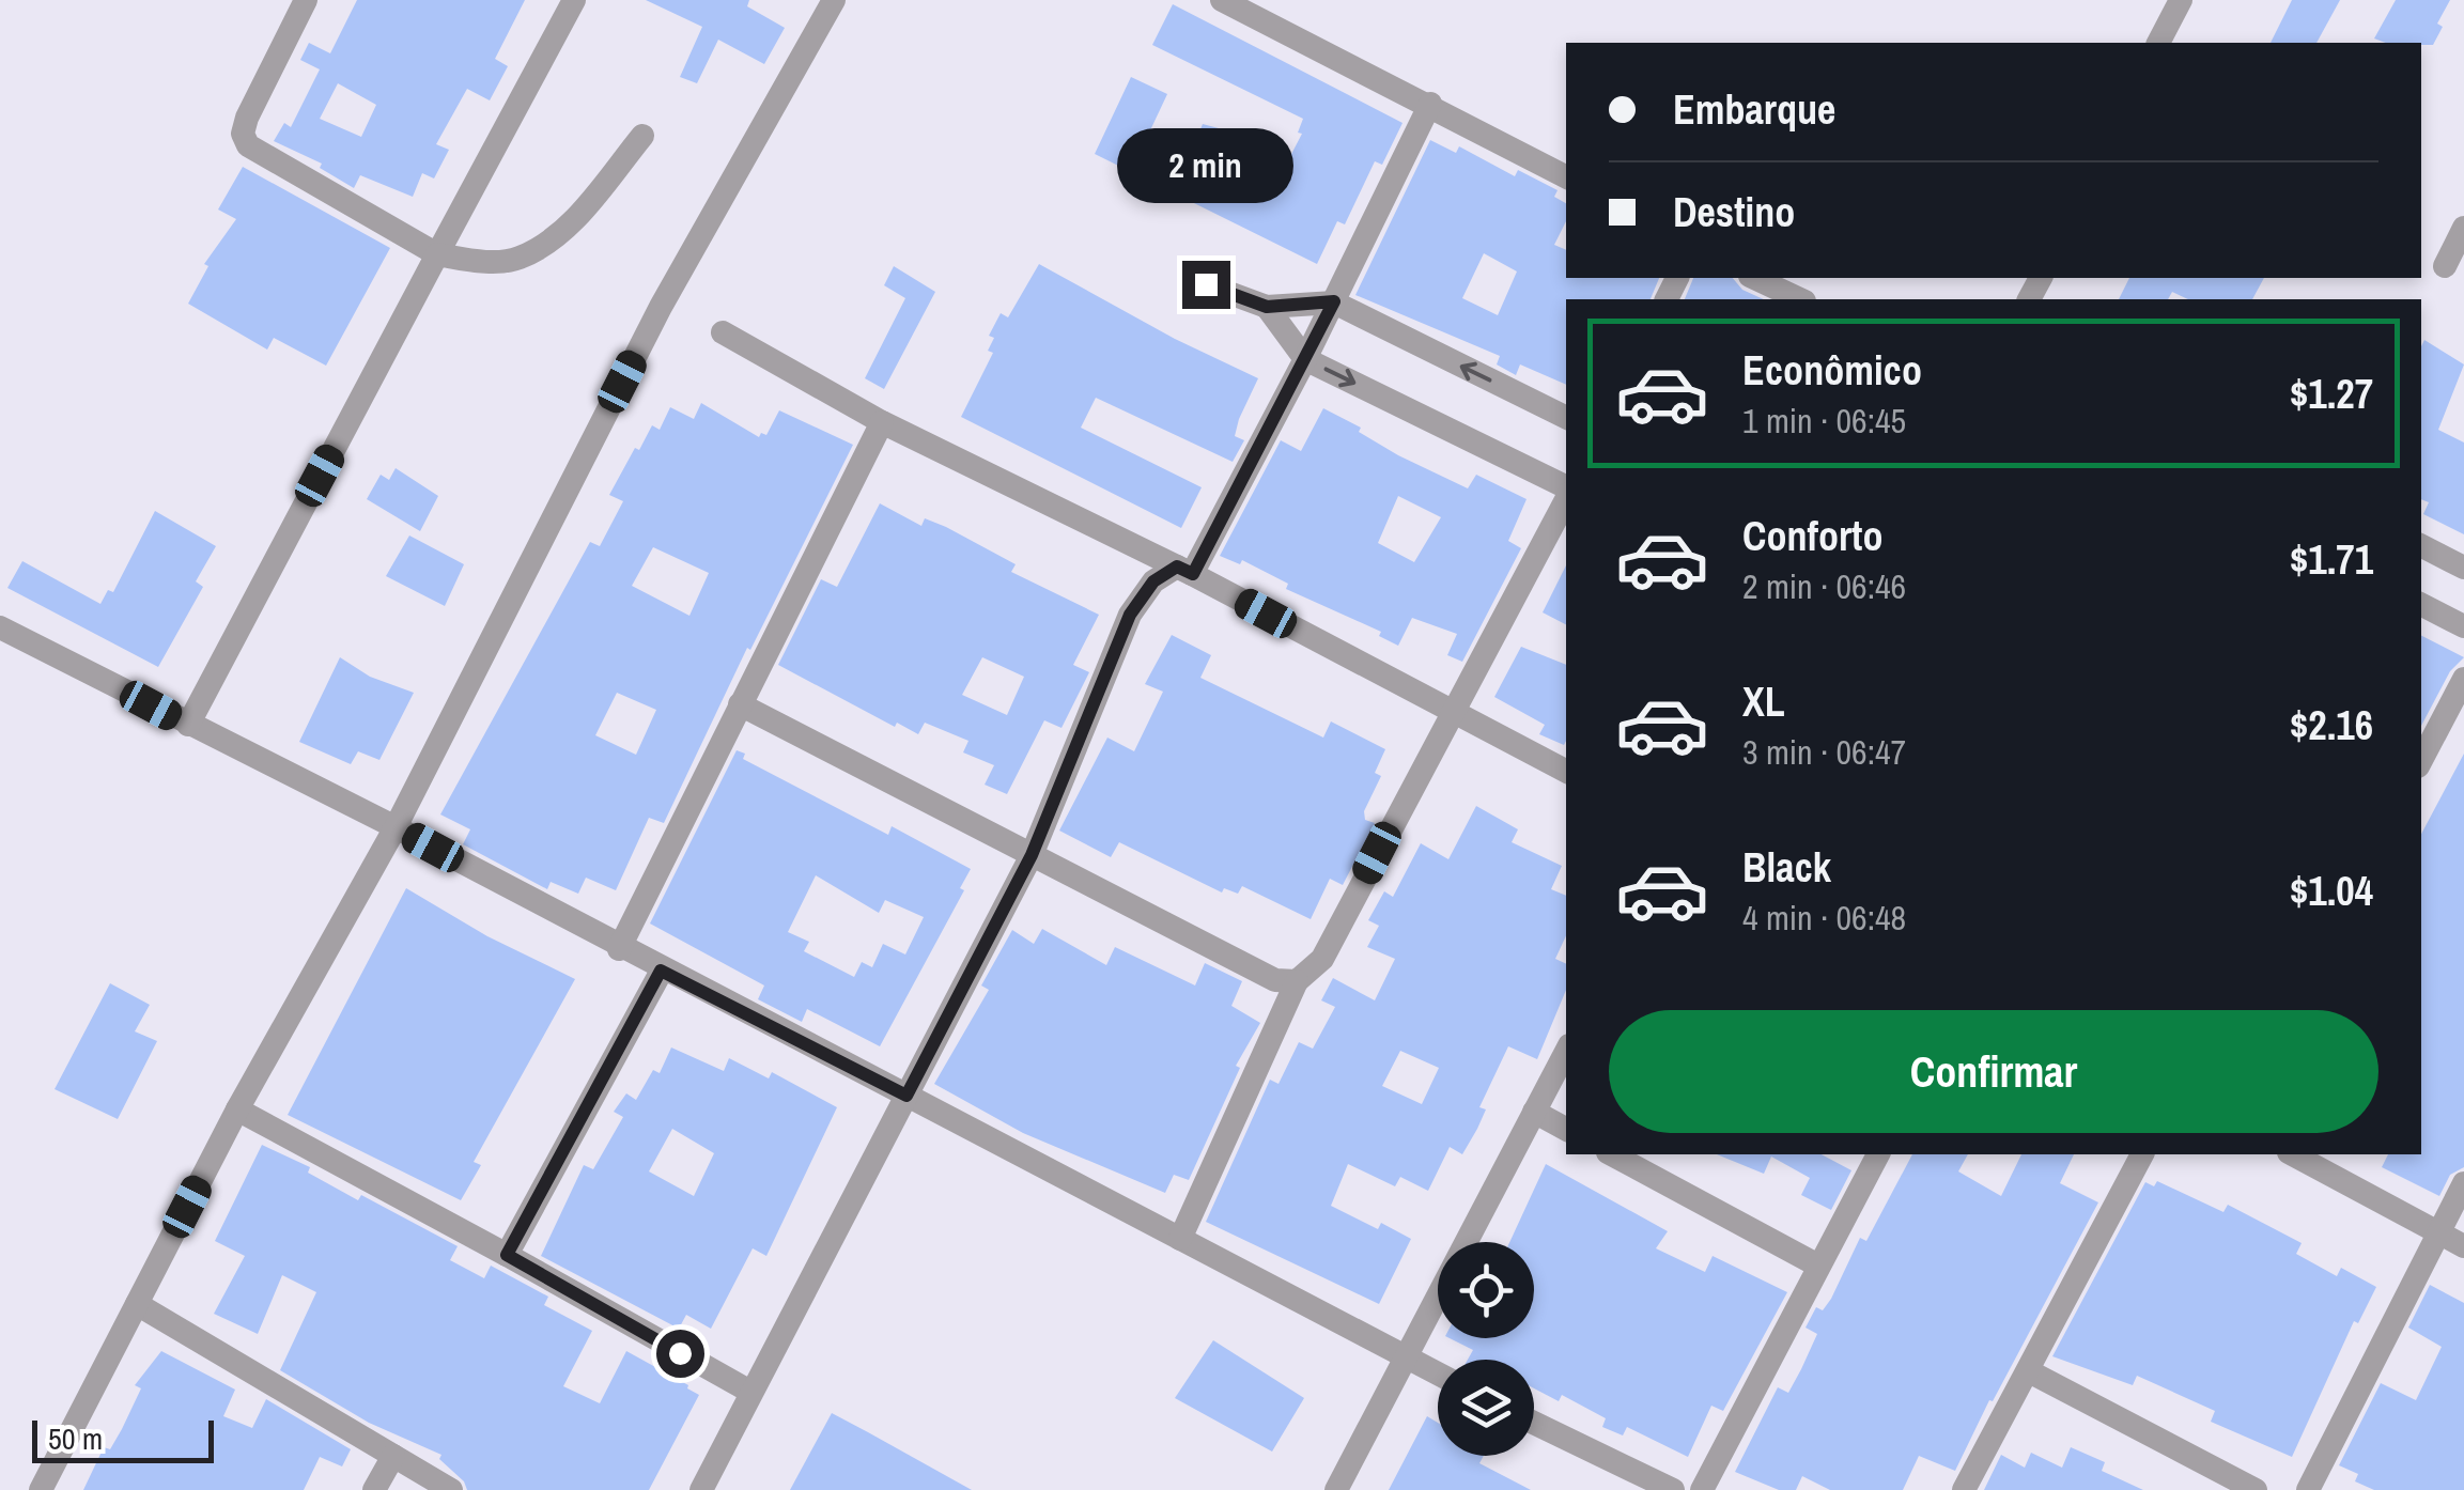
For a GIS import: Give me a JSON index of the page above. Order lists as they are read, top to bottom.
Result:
{
  "scale_bar": "50 m",
  "page": {
    "banner": ["Embarque", "Destino"],
    "bubble": "2 min",
    "list": [
      {
        "name": "Econômico",
        "note": "1 min · 06:45",
        "value": "$1.27"
      },
      {
        "name": "Conforto",
        "note": "2 min · 06:46",
        "value": "$1.71"
      },
      {
        "name": "XL",
        "note": "3 min · 06:47",
        "value": "$2.16"
      },
      {
        "name": "Black",
        "note": "4 min · 06:48",
        "value": "$1.04"
      }
    ],
    "buttons": "Confirmar",
    "scale": "50 m"
  }
}
